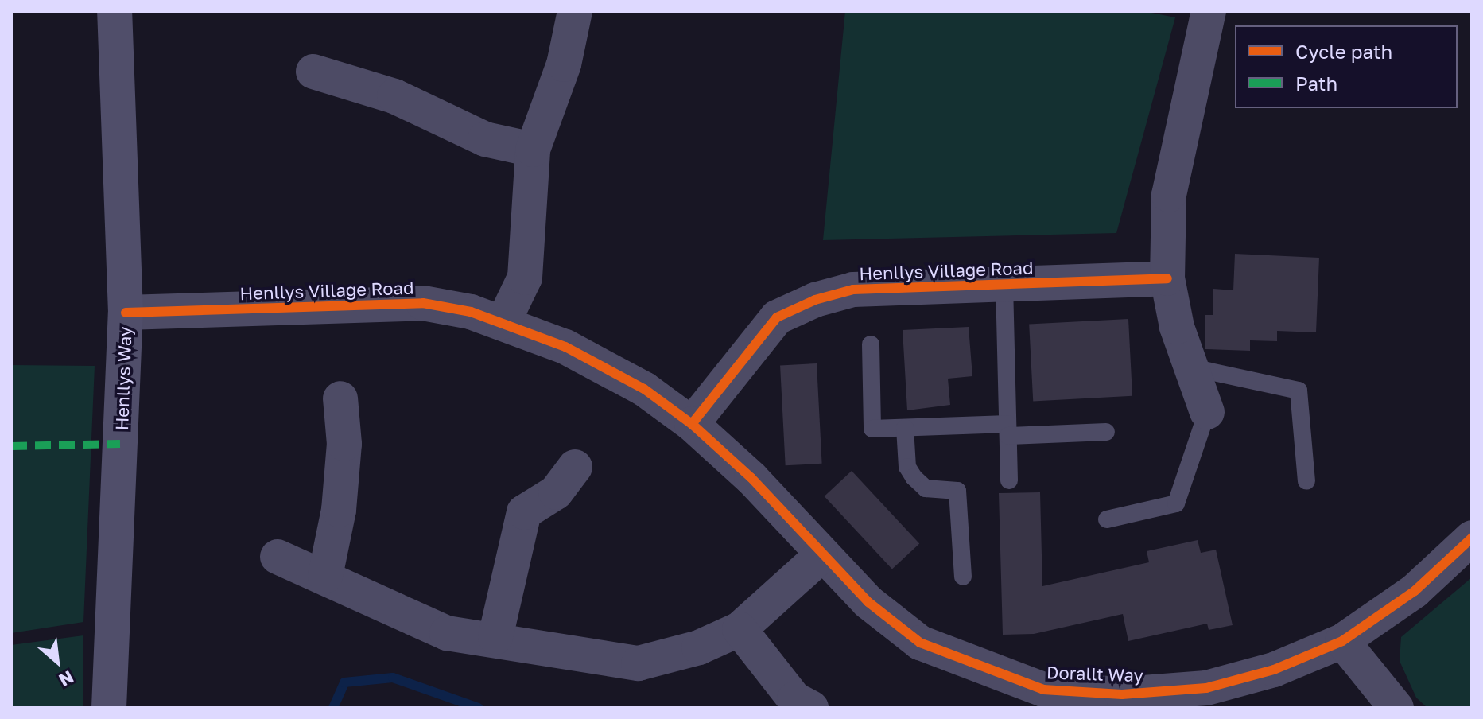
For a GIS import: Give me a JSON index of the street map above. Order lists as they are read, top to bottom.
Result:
{
  "streets": {
    "street": ["Henllys Village Road", "Henllys Way", "Dorallt Way"]
  },
  "crossings": [
    ["Henllys Village Road", "Henllys Way"],
    ["Henllys Village Road", "Dorallt Way"]
  ],
  "legend": ["Cycle path", "Path"],
  "north": "bottom right"
}
